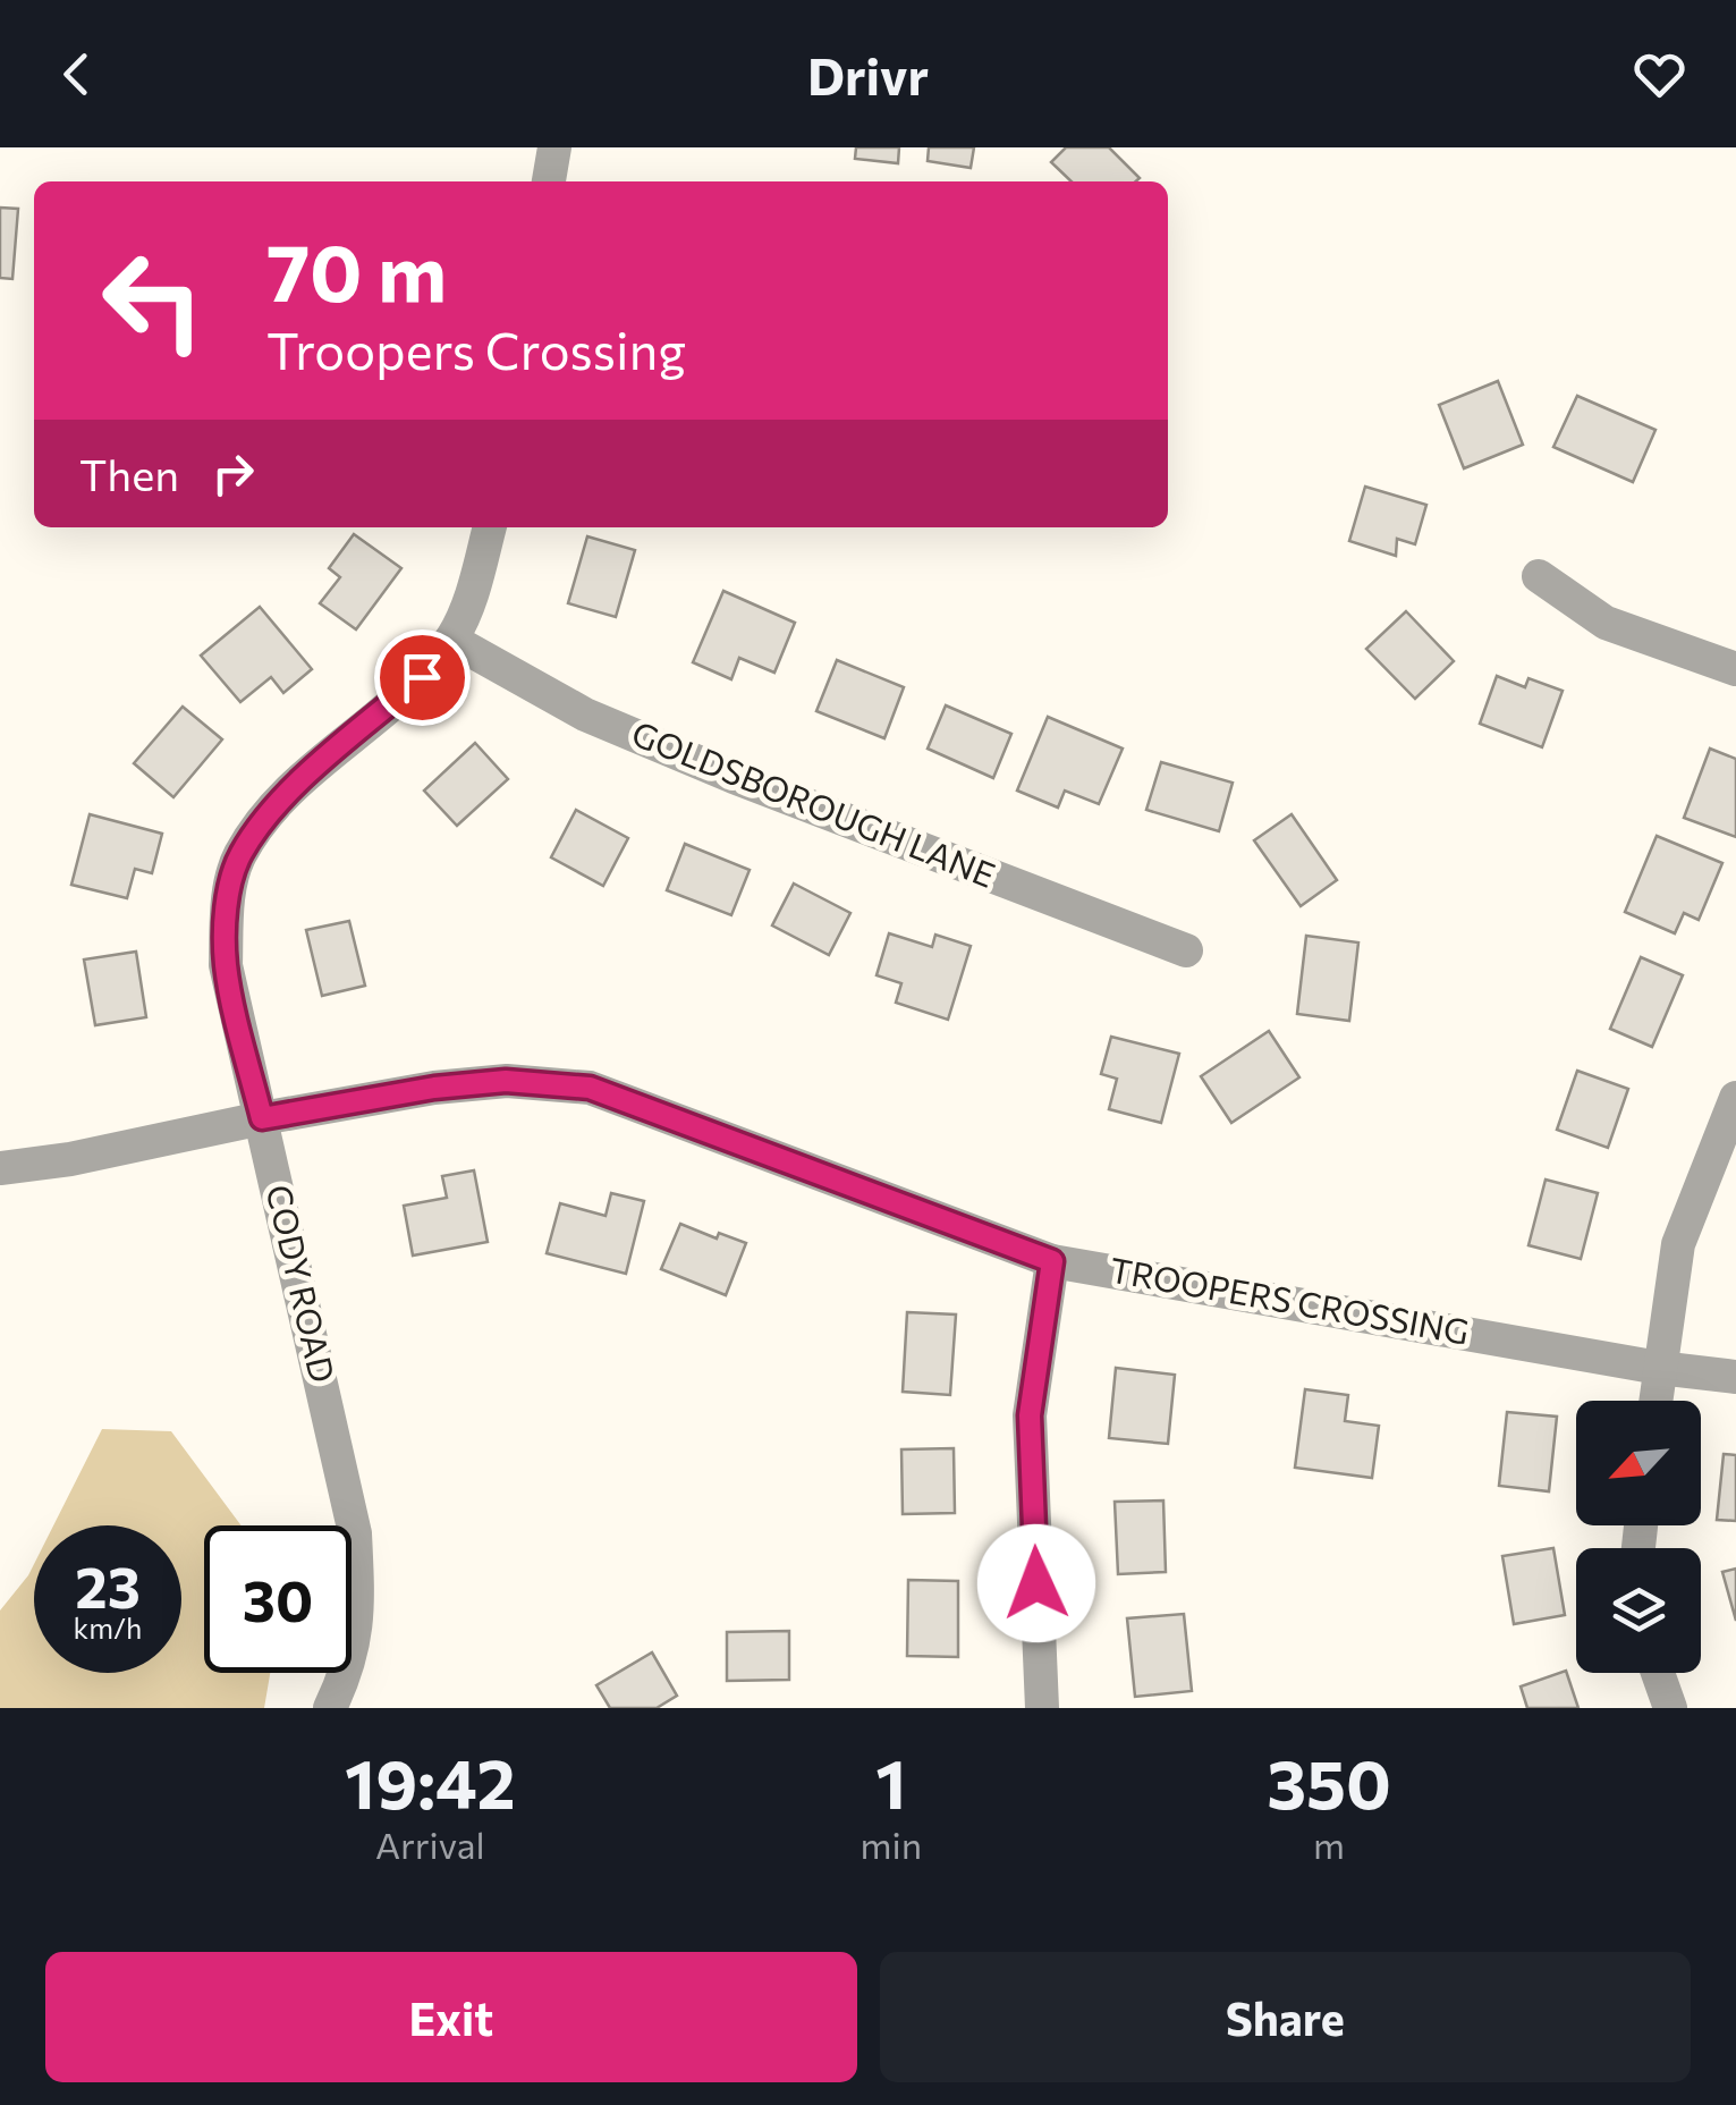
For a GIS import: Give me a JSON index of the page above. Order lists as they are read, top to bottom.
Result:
{
  "streets": {
    "street": ["GOLDSBOROUGH LANE", "CODY ROAD", "TROOPERS CROSSING"]
  },
  "crossings": [
    ["GOLDSBOROUGH LANE", "CODY ROAD"],
    ["CODY ROAD", "TROOPERS CROSSING"]
  ],
  "north": "bottom left",
  "page": {
    "header": "Drivr",
    "turn": ["70 m", "Troopers Crossing"],
    "then": "Then",
    "speed": "23 km/h",
    "limit": "30",
    "eta": [
      "19:42",
      "Arrival",
      "1",
      "min",
      "350",
      "m"
    ],
    "buttons": ["Exit", "Share"]
  }
}
